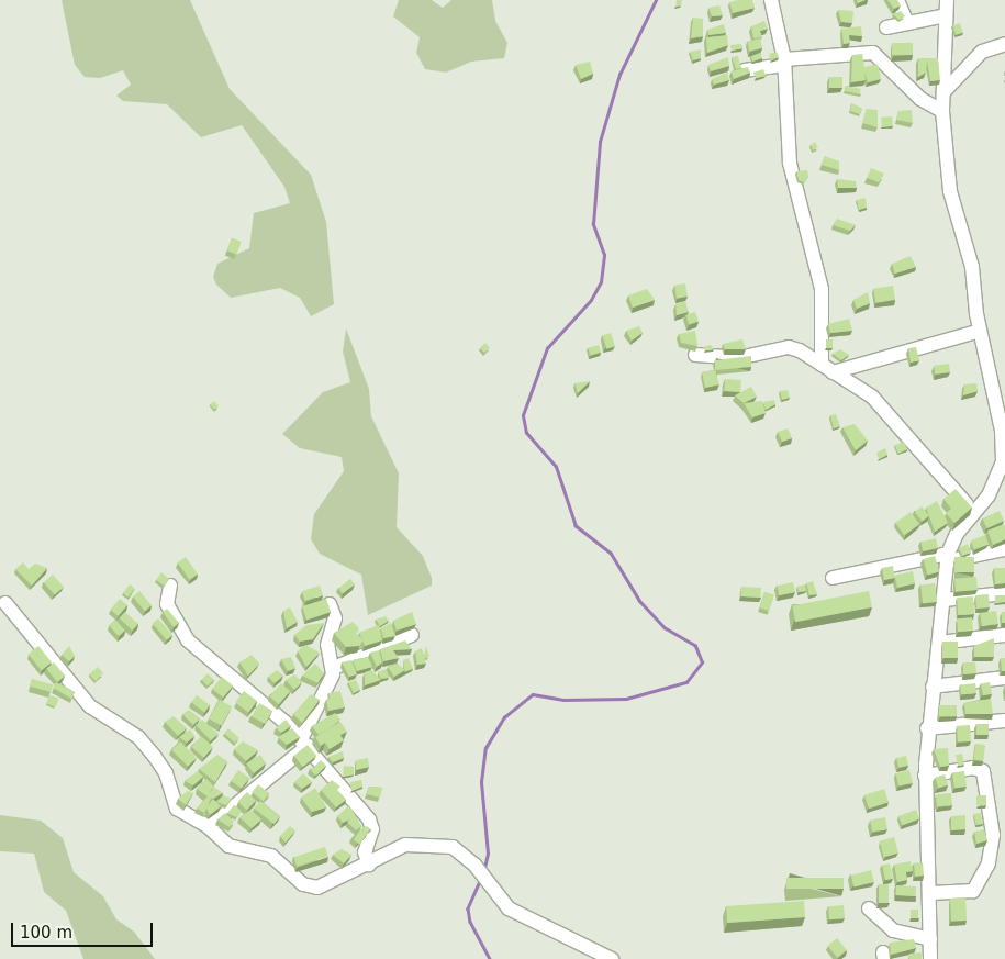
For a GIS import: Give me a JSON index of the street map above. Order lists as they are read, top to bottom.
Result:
{
  "scale_bar": "100 m"
}
